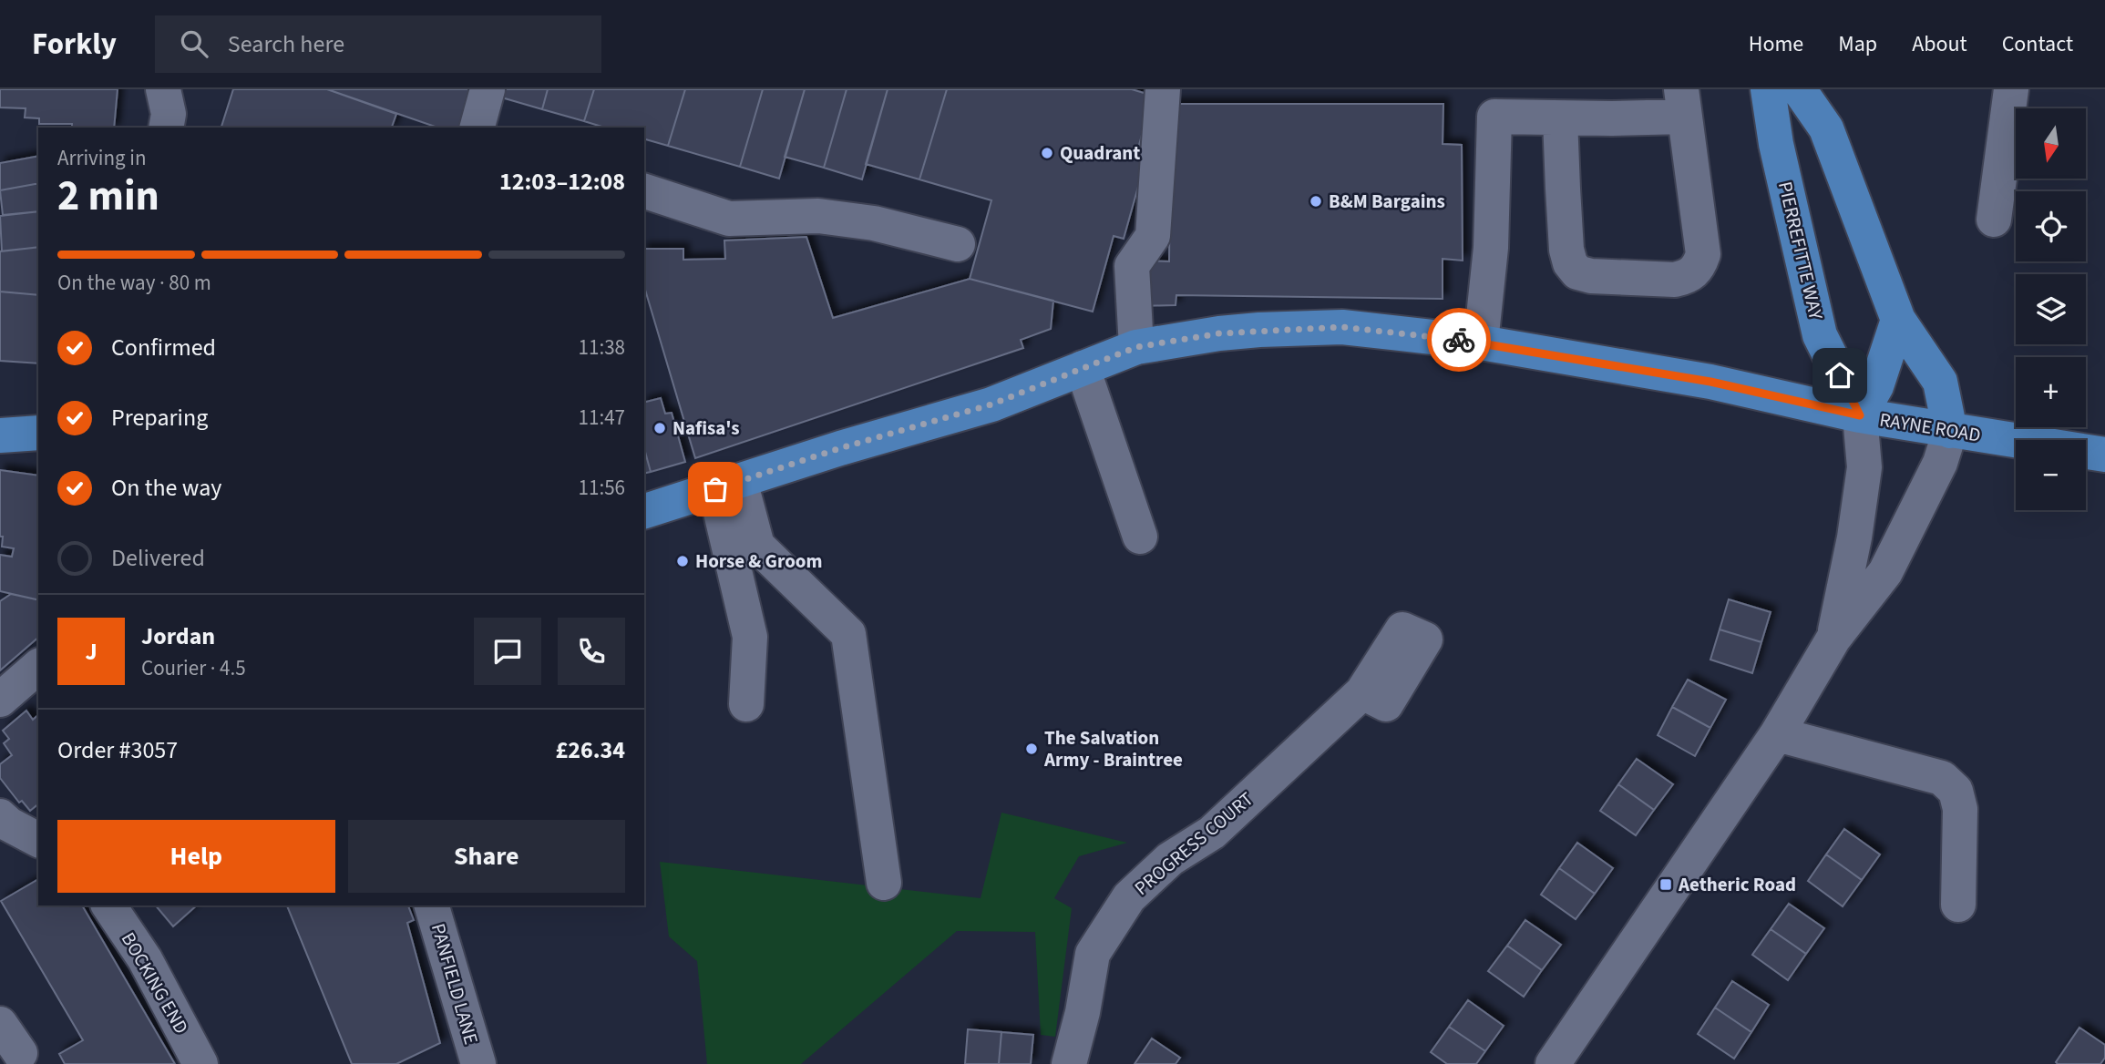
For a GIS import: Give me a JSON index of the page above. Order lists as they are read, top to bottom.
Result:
{
  "streets": {
    "main road": ["PIERREFITTE WAY", "RAYNE ROAD"],
    "street": ["PROGRESS COURT", "BOCKING END", "PANFIELD LANE"]
  },
  "crossings": [
    ["PIERREFITTE WAY", "RAYNE ROAD"]
  ],
  "places": {
    "other": [
      "Quadrant",
      "B&M Bargains",
      "Nafisa's",
      "Horse & Groom",
      "The Salvation Army - Braintree"
    ],
    "transit": ["Aetheric Road"]
  },
  "north": "bottom",
  "page": {
    "header": "Forkly",
    "search": "Search here",
    "nav": [
      "Home",
      "Map",
      "About",
      "Contact"
    ],
    "map_buttons": ["+", "−"],
    "heading": ["2 min", "Arriving in", "12:03–12:08"],
    "panel": [
      "Jordan",
      "Courier · 4.5",
      "Order #3057",
      "£26.34"
    ],
    "bar": "On the way · 80 m",
    "list": [
      ["Confirmed", "11:38"],
      ["Preparing", "11:47"],
      ["On the way", "11:56"],
      "Delivered"
    ],
    "round": "J",
    "buttons": ["Help", "Share"]
  }
}
